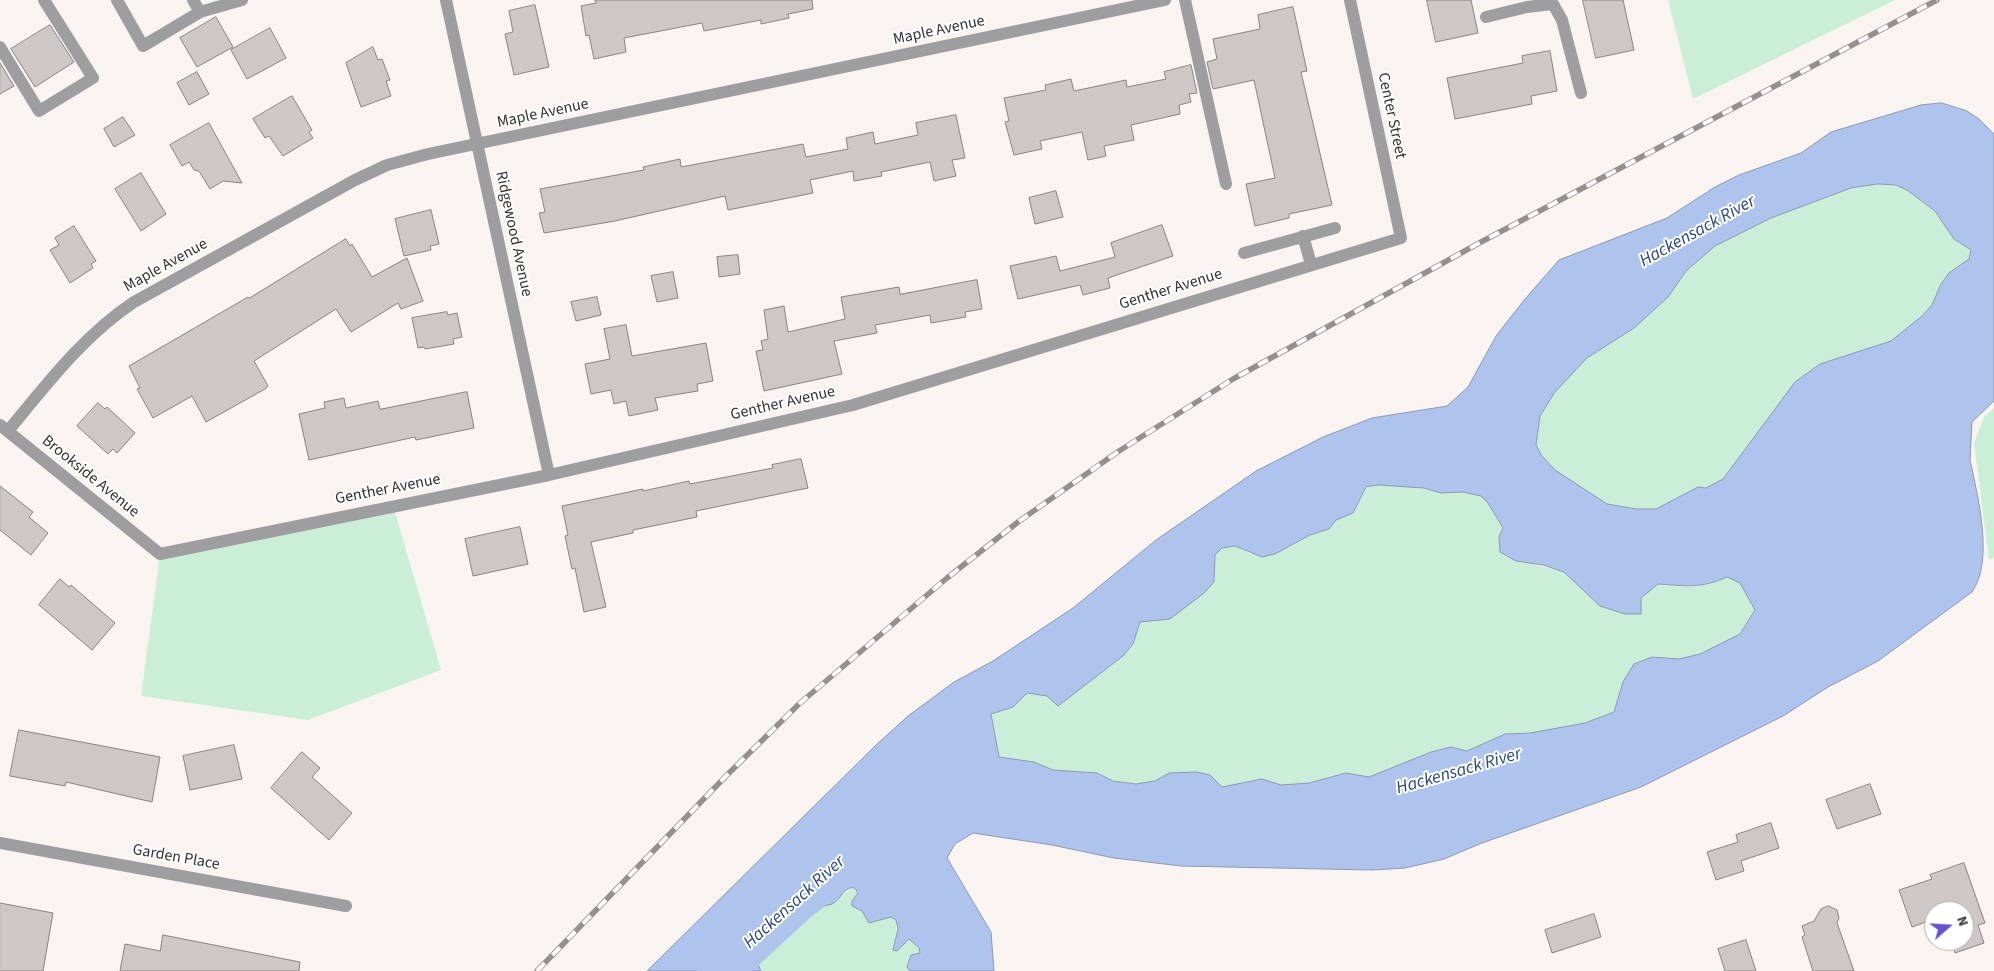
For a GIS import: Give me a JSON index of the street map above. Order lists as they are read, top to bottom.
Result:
{
  "streets": {
    "street": [
      "Maple Avenue",
      "Center Street",
      "Ridgewood Avenue",
      "Genther Avenue",
      "Brookside Avenue",
      "Garden Place"
    ]
  },
  "crossings": [
    ["Maple Avenue", "Ridgewood Avenue"],
    ["Maple Avenue", "Brookside Avenue"],
    ["Center Street", "Genther Avenue"],
    ["Ridgewood Avenue", "Genther Avenue"],
    ["Genther Avenue", "Brookside Avenue"]
  ],
  "water": ["Hackensack River"],
  "north": "right"
}
